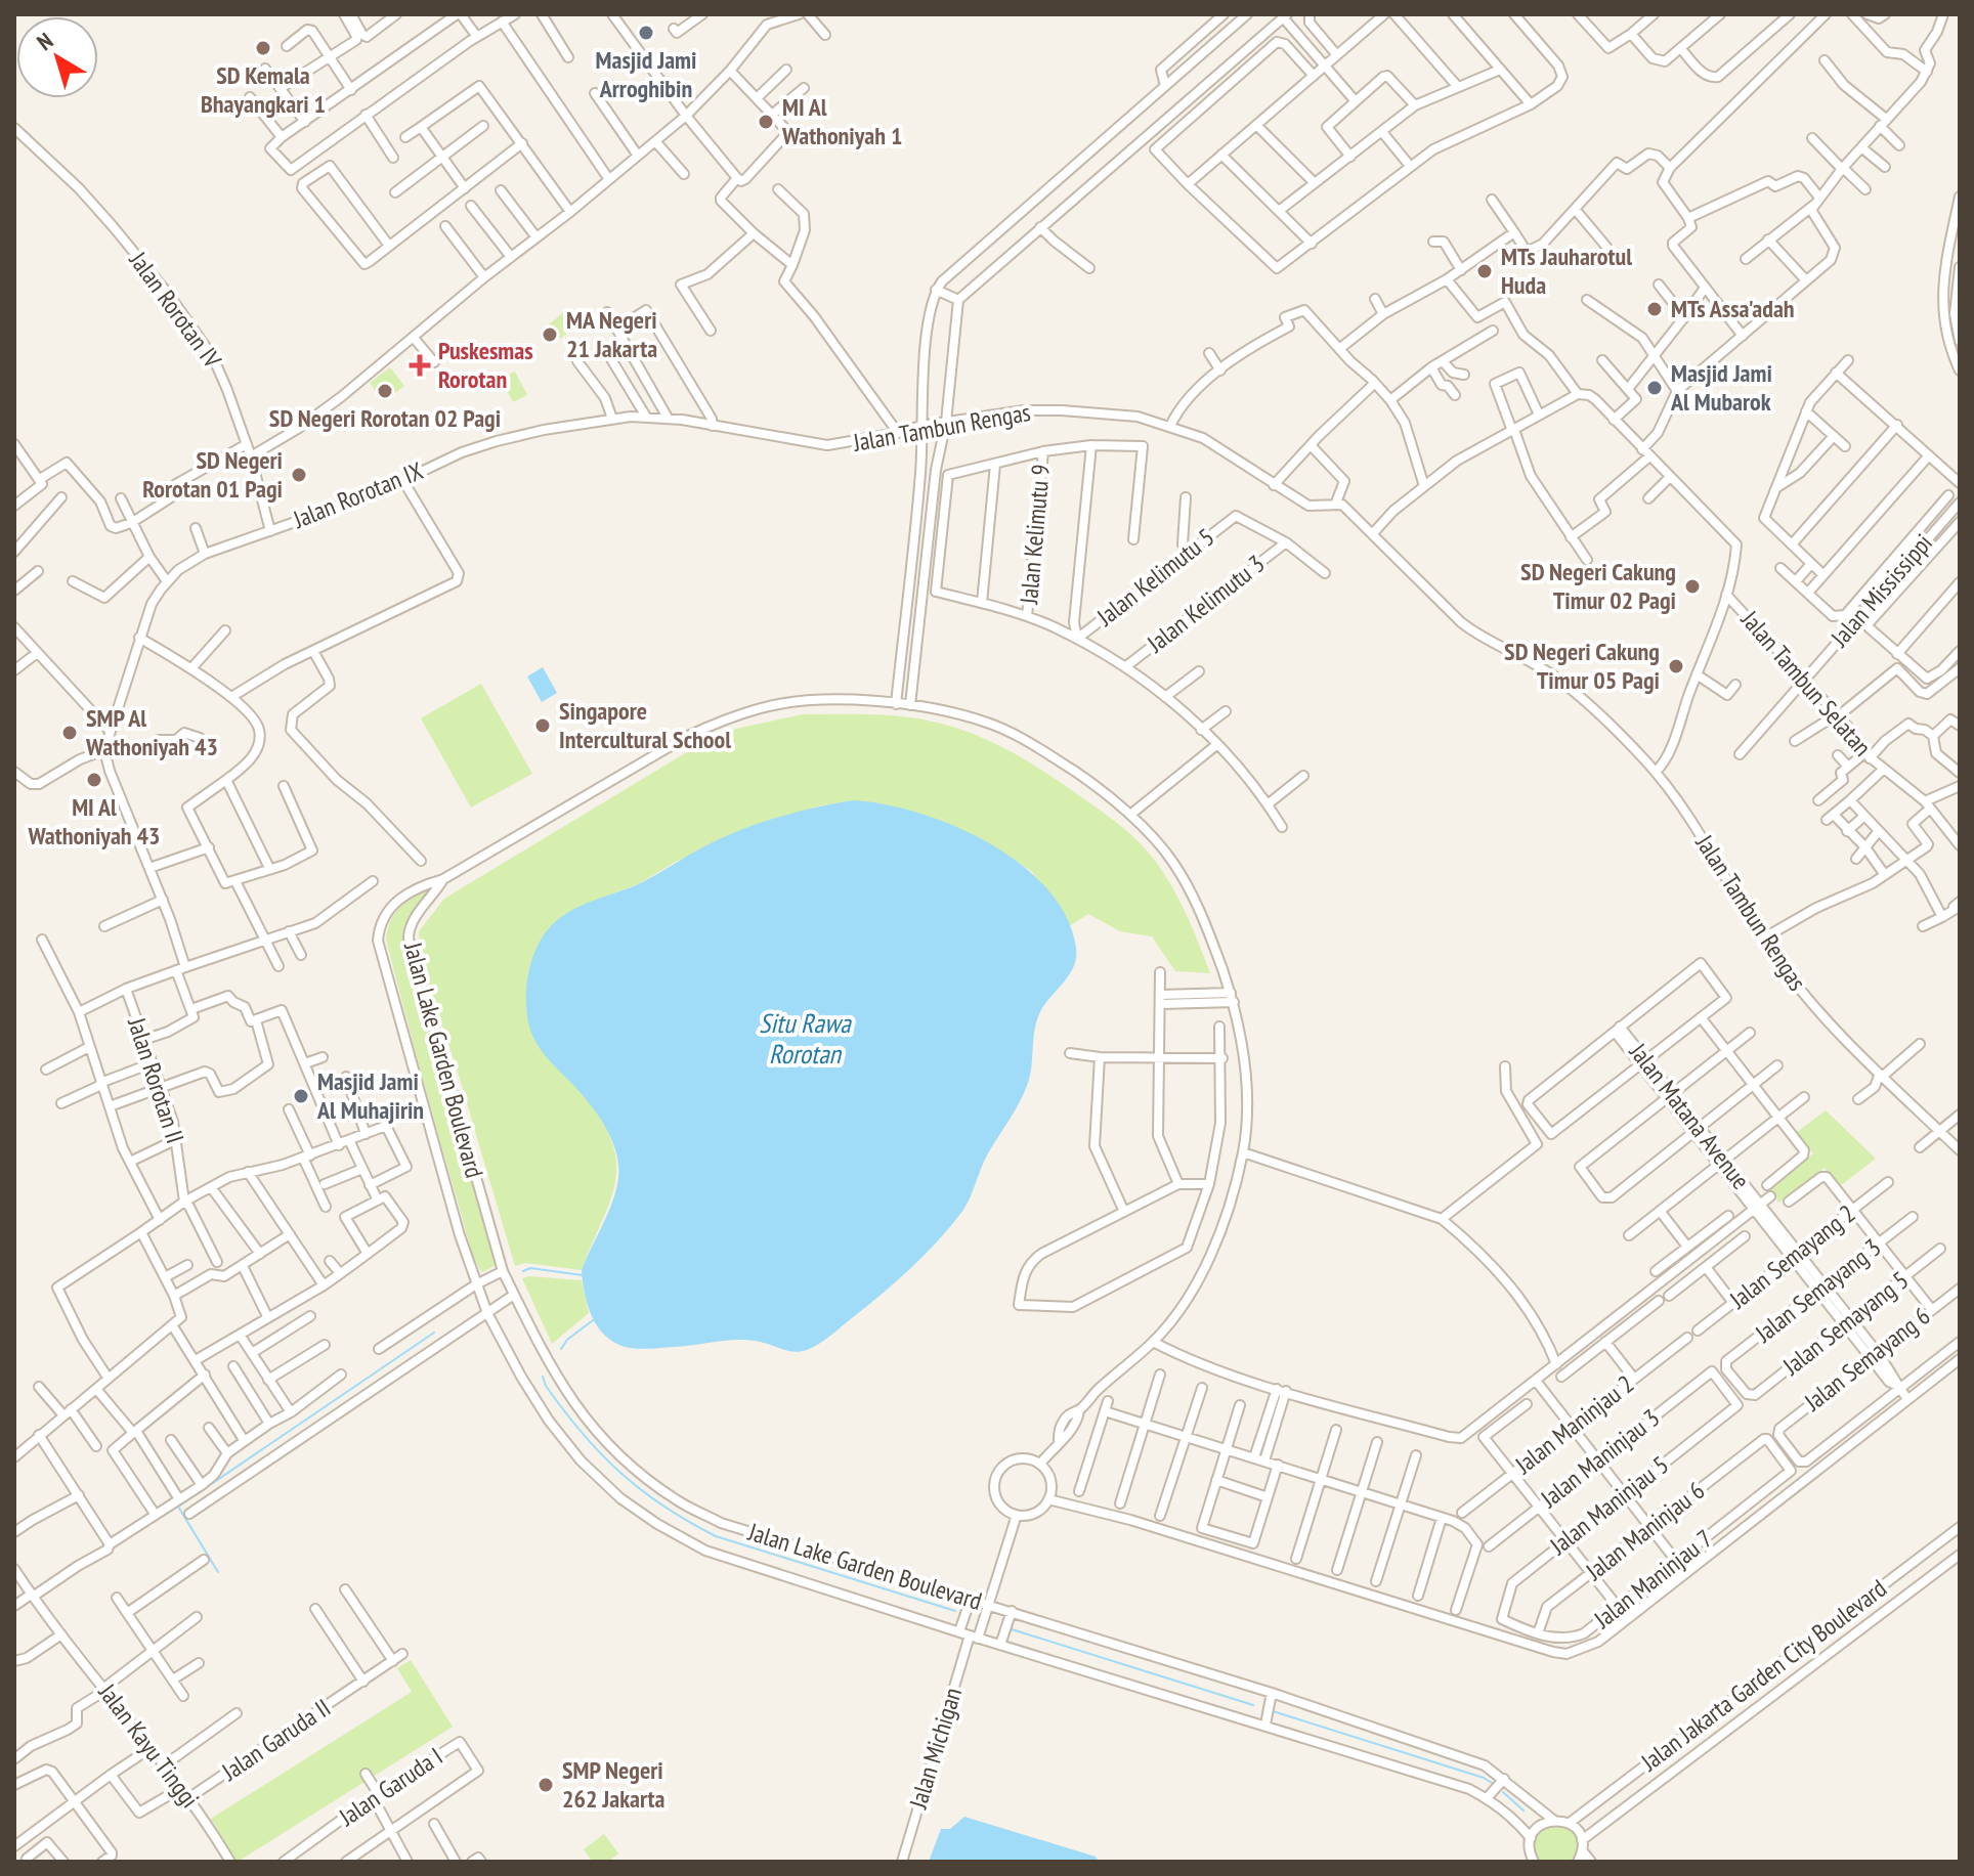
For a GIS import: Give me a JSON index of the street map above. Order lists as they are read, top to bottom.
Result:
{
  "streets": {
    "street": [
      "Jalan Rorotan IV",
      "Jalan Tambun Rengas",
      "Jalan Rorotan IX",
      "Jalan Kelimutu 9",
      "Jalan Kelimutu 5",
      "Jalan Mississippi",
      "Jalan Kelimutu 3",
      "Jalan Tambun Selatan",
      "Jalan Lake Garden Boulevard",
      "Jalan Rorotan II",
      "Jalan Matana Avenue",
      "Jalan Semayang 2",
      "Jalan Semayang 3",
      "Jalan Semayang 5",
      "Jalan Semayang 6",
      "Jalan Maninjau 2",
      "Jalan Maninjau 3",
      "Jalan Maninjau 5",
      "Jalan Maninjau 6",
      "Jalan Maninjau 7",
      "Jalan Jakarta Garden City Boulevard",
      "Jalan Garuda II",
      "Jalan Kayu Tinggi",
      "Jalan Michigan",
      "Jalan Garuda I"
    ]
  },
  "crossings": [
    ["Jalan Rorotan IV", "Jalan Rorotan IX"],
    ["Jalan Tambun Rengas", "Jalan Rorotan IX"],
    ["Jalan Kelimutu 5", "Jalan Kelimutu 3"],
    ["Jalan Mississippi", "Jalan Tambun Selatan"],
    ["Jalan Lake Garden Boulevard", "Jalan Michigan"],
    ["Jalan Matana Avenue", "Jalan Semayang 2"],
    ["Jalan Matana Avenue", "Jalan Semayang 3"],
    ["Jalan Matana Avenue", "Jalan Semayang 5"],
    ["Jalan Matana Avenue", "Jalan Semayang 6"],
    ["Jalan Semayang 3", "Jalan Semayang 5"],
    ["Jalan Maninjau 3", "Jalan Maninjau 5"],
    ["Jalan Maninjau 5", "Jalan Maninjau 7"],
    ["Jalan Maninjau 6", "Jalan Maninjau 7"],
    ["Jalan Garuda II", "Jalan Kayu Tinggi"]
  ],
  "water": ["Situ Rawa Rorotan"],
  "places": {
    "other": [
      "Masjid Jami Arroghibin",
      "SD Kemala Bhayangkari 1",
      "MI Al Wathoniyah 1",
      "MTs Jauharotul Huda",
      "MTs Assa'adah",
      "MA Negeri 21 Jakarta",
      "Masjid Jami Al Mubarok",
      "SD Negeri Rorotan 02 Pagi",
      "SD Negeri Rorotan 01 Pagi",
      "SD Negeri Cakung Timur 02 Pagi",
      "SD Negeri Cakung Timur 05 Pagi",
      "Singapore Intercultural School",
      "SMP Al Wathoniyah 43",
      "MI Al Wathoniyah 43",
      "Masjid Jami Al Muhajirin",
      "SMP Negeri 262 Jakarta"
    ],
    "health": ["Puskesmas Rorotan"]
  },
  "north": "top left"
}
